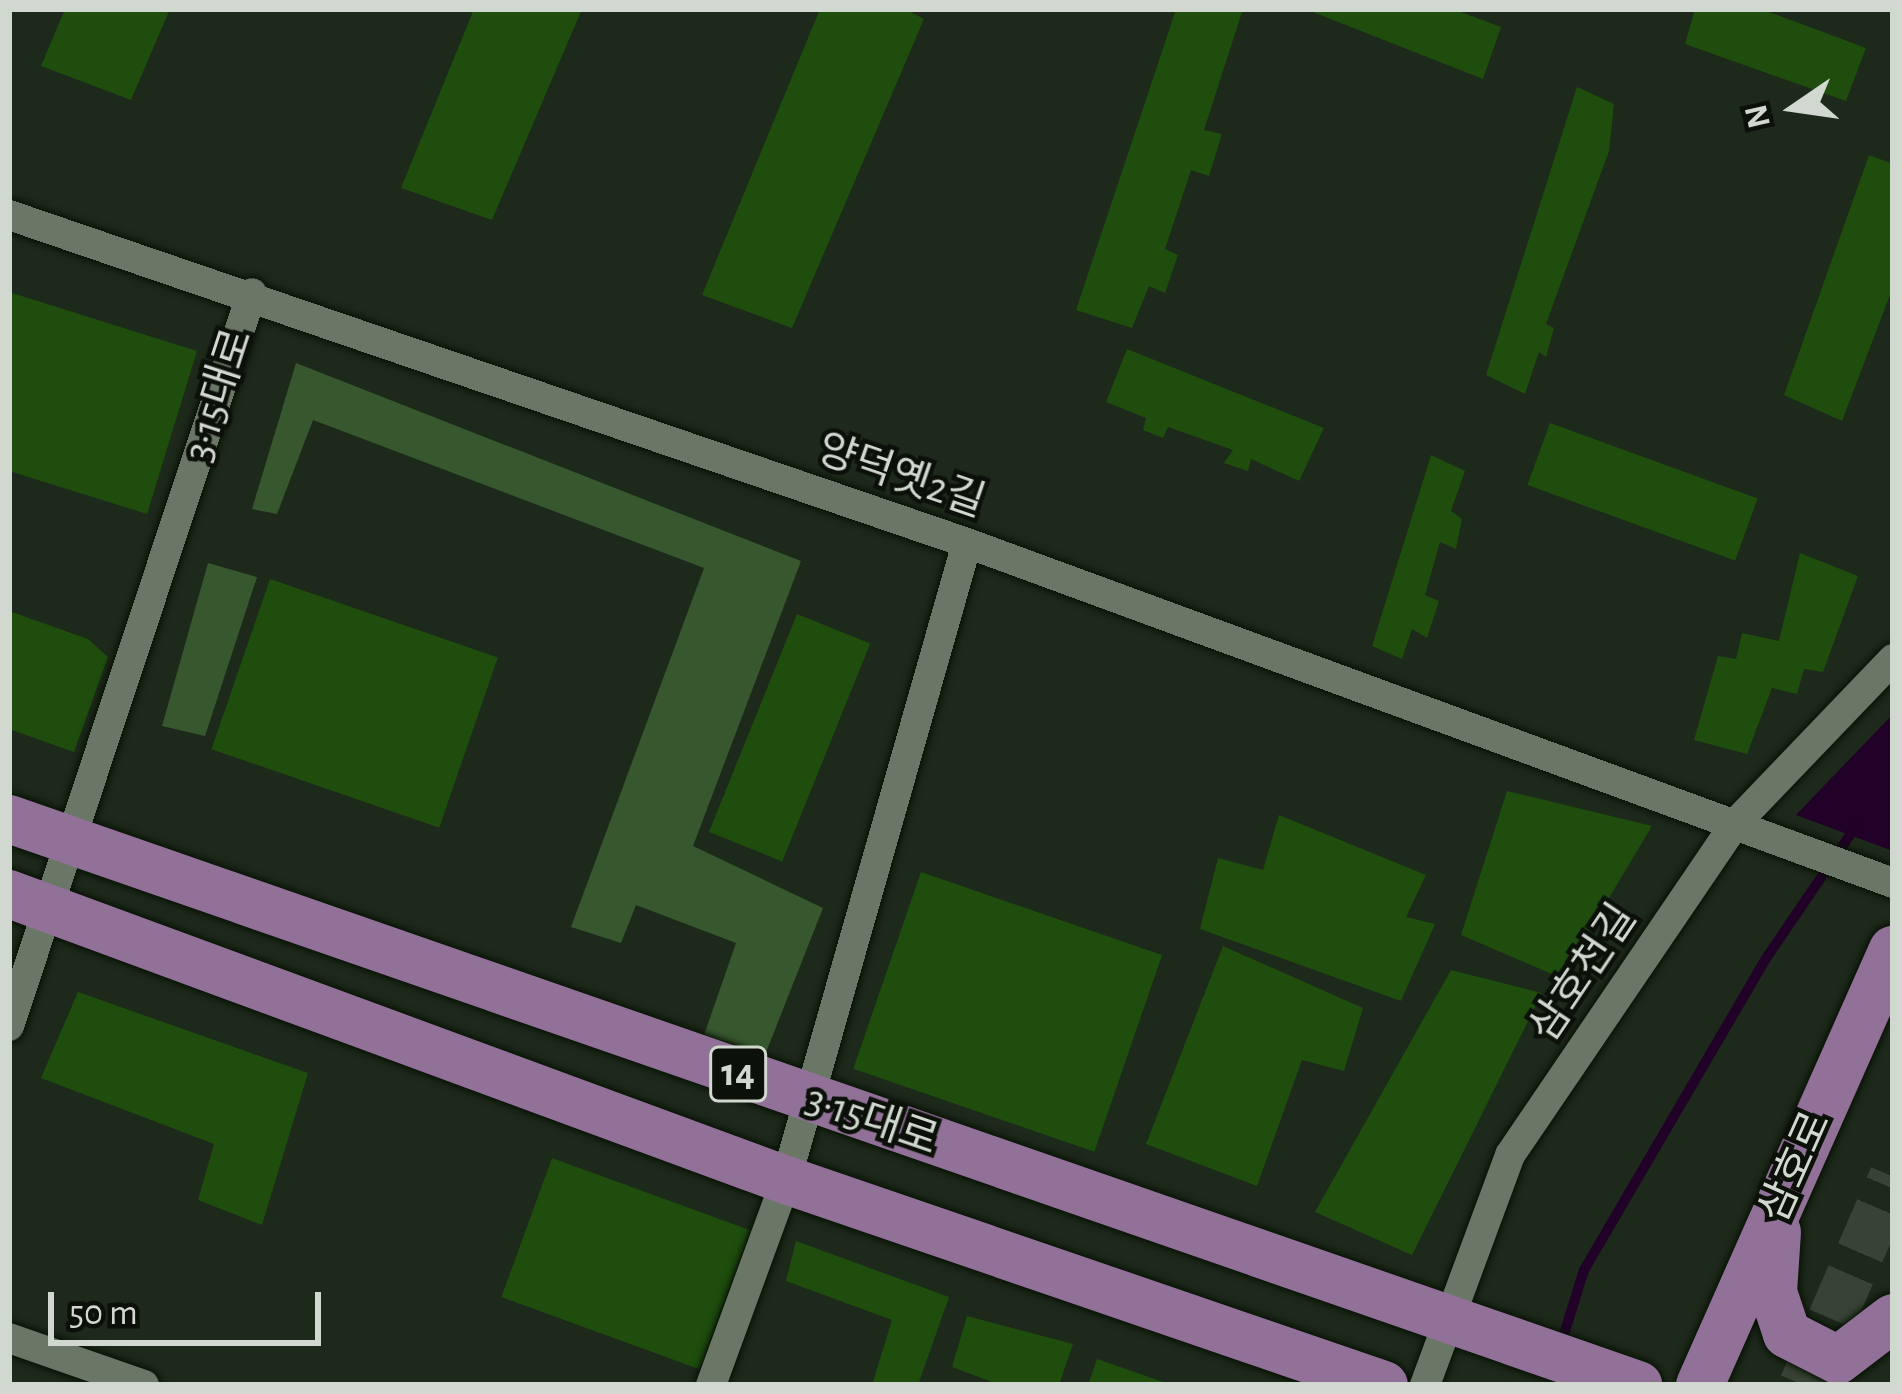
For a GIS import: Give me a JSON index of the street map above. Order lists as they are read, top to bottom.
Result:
{
  "streets": {
    "main road": ["3·15대로", "14", "삼호로"],
    "street": ["양덕옛2길", "삼호천길"]
  },
  "crossings": [
    ["3·15대로", "양덕옛2길"],
    ["3·15대로", "삼호천길"],
    ["3·15대로", "14"],
    ["양덕옛2길", "삼호천길"],
    ["삼호천길", "14"]
  ],
  "scale_bar": "50 m",
  "north": "left"
}
